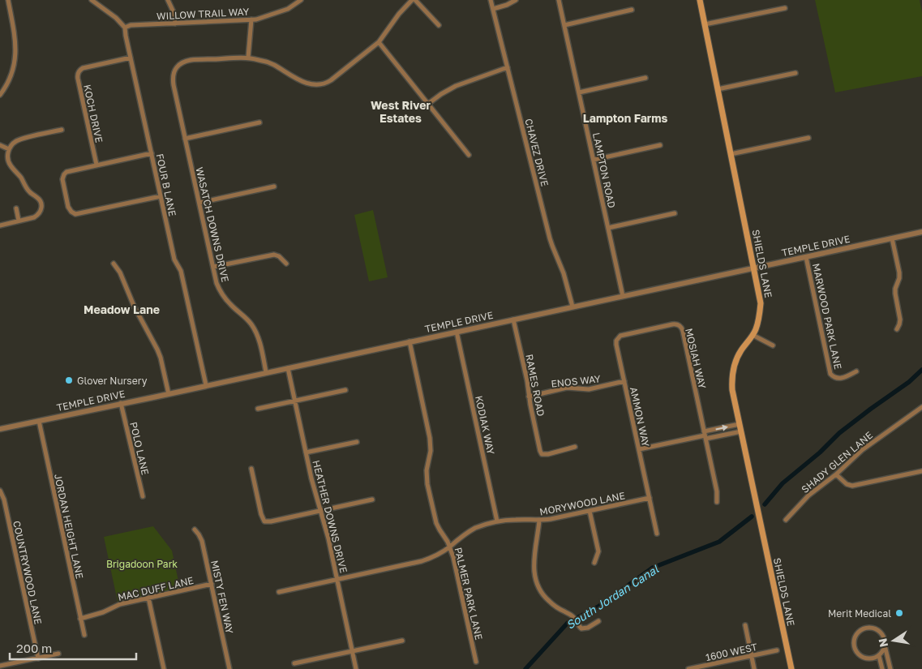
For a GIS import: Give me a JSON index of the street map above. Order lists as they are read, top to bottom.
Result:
{
  "streets": {
    "main road": ["SHIELDS LANE"],
    "street": [
      "WILLOW TRAIL WAY",
      "KOCH DRIVE",
      "CHAVEZ DRIVE",
      "LAMPTON ROAD",
      "FOUR B LANE",
      "WASATCH DOWNS DRIVE",
      "TEMPLE DRIVE",
      "MARWOOD PARK LANE",
      "MOSIAH WAY",
      "ENOS WAY",
      "RAMES ROAD",
      "AMMON WAY",
      "KODIAK WAY",
      "POLO LANE",
      "SHADY GLEN LANE",
      "MORYWOOD LANE",
      "HEATHER DOWNS DRIVE",
      "JORDAN HEIGHT LANE",
      "COUNTRYWOOD LANE",
      "MAC DUFF LANE",
      "PALMER PARK LANE",
      "MISTY FEN WAY",
      "1600 WEST"
    ]
  },
  "crossings": [
    ["WILLOW TRAIL WAY", "FOUR B LANE"],
    ["KOCH DRIVE", "FOUR B LANE"],
    ["CHAVEZ DRIVE", "TEMPLE DRIVE"],
    ["LAMPTON ROAD", "TEMPLE DRIVE"],
    ["FOUR B LANE", "TEMPLE DRIVE"],
    ["WASATCH DOWNS DRIVE", "TEMPLE DRIVE"],
    ["TEMPLE DRIVE", "SHIELDS LANE"],
    ["TEMPLE DRIVE", "MARWOOD PARK LANE"],
    ["TEMPLE DRIVE", "RAMES ROAD"],
    ["TEMPLE DRIVE", "KODIAK WAY"],
    ["TEMPLE DRIVE", "POLO LANE"],
    ["TEMPLE DRIVE", "HEATHER DOWNS DRIVE"],
    ["TEMPLE DRIVE", "JORDAN HEIGHT LANE"],
    ["TEMPLE DRIVE", "PALMER PARK LANE"],
    ["MOSIAH WAY", "AMMON WAY"],
    ["ENOS WAY", "RAMES ROAD"],
    ["ENOS WAY", "AMMON WAY"],
    ["AMMON WAY", "MORYWOOD LANE"],
    ["KODIAK WAY", "MORYWOOD LANE"],
    ["MORYWOOD LANE", "HEATHER DOWNS DRIVE"],
    ["MORYWOOD LANE", "PALMER PARK LANE"],
    ["JORDAN HEIGHT LANE", "MAC DUFF LANE"],
    ["MAC DUFF LANE", "MISTY FEN WAY"]
  ],
  "districts": ["West River Estates", "Lampton Farms", "Meadow Lane"],
  "water": ["South Jordan Canal"],
  "parks": ["Brigadoon Park"],
  "places": ["Glover Nursery", "Merit Medical"],
  "scale_bar": "200 m",
  "north": "left"
}
